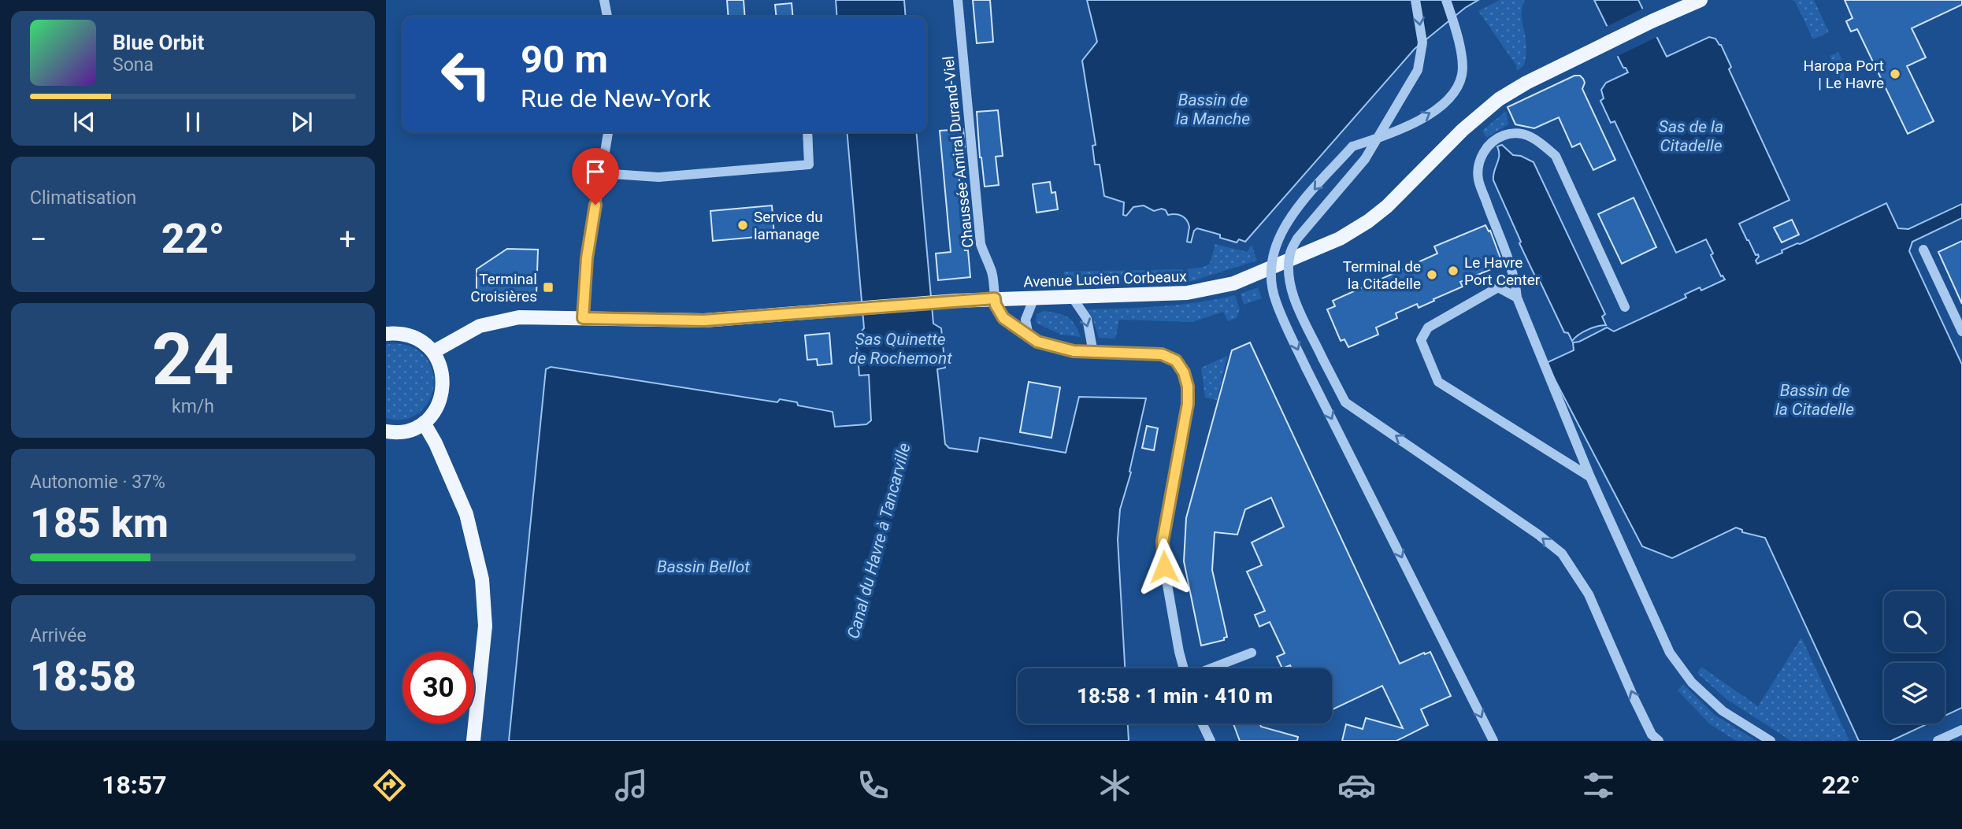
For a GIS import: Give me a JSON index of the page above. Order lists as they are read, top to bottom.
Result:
{
  "streets": {
    "main road": ["Avenue Lucien Corbeaux"],
    "street": ["Chaussée Amiral Durand-Viel"]
  },
  "crossings": [
    ["Chaussée Amiral Durand-Viel", "Avenue Lucien Corbeaux"]
  ],
  "water": [
    "Bassin de la Manche",
    "Sas de la Citadelle",
    "Sas Quinette de Rochemont",
    "Bassin de la Citadelle",
    "Canal du Havre à Tancarville",
    "Bassin Bellot"
  ],
  "places": {
    "other": [
      "Haropa Port | Le Havre",
      "Service du lamanage",
      "Le Havre Port Center",
      "Terminal de la Citadelle"
    ],
    "transit": ["Terminal Croisières"]
  },
  "page": {
    "turn": ["90 m", "Rue de New-York"],
    "song": ["Blue Orbit", "Sona"],
    "tile": [
      "Climatisation",
      ["24", "km/h"],
      ["Autonomie · 37%", "185 km"],
      ["Arrivée", "18:58"]
    ],
    "heat": ["−", "22°", "+"],
    "limit": "30",
    "trip": "18:58 · 1 min · 410 m",
    "tabs": ["18:57", "22°"]
  }
}
